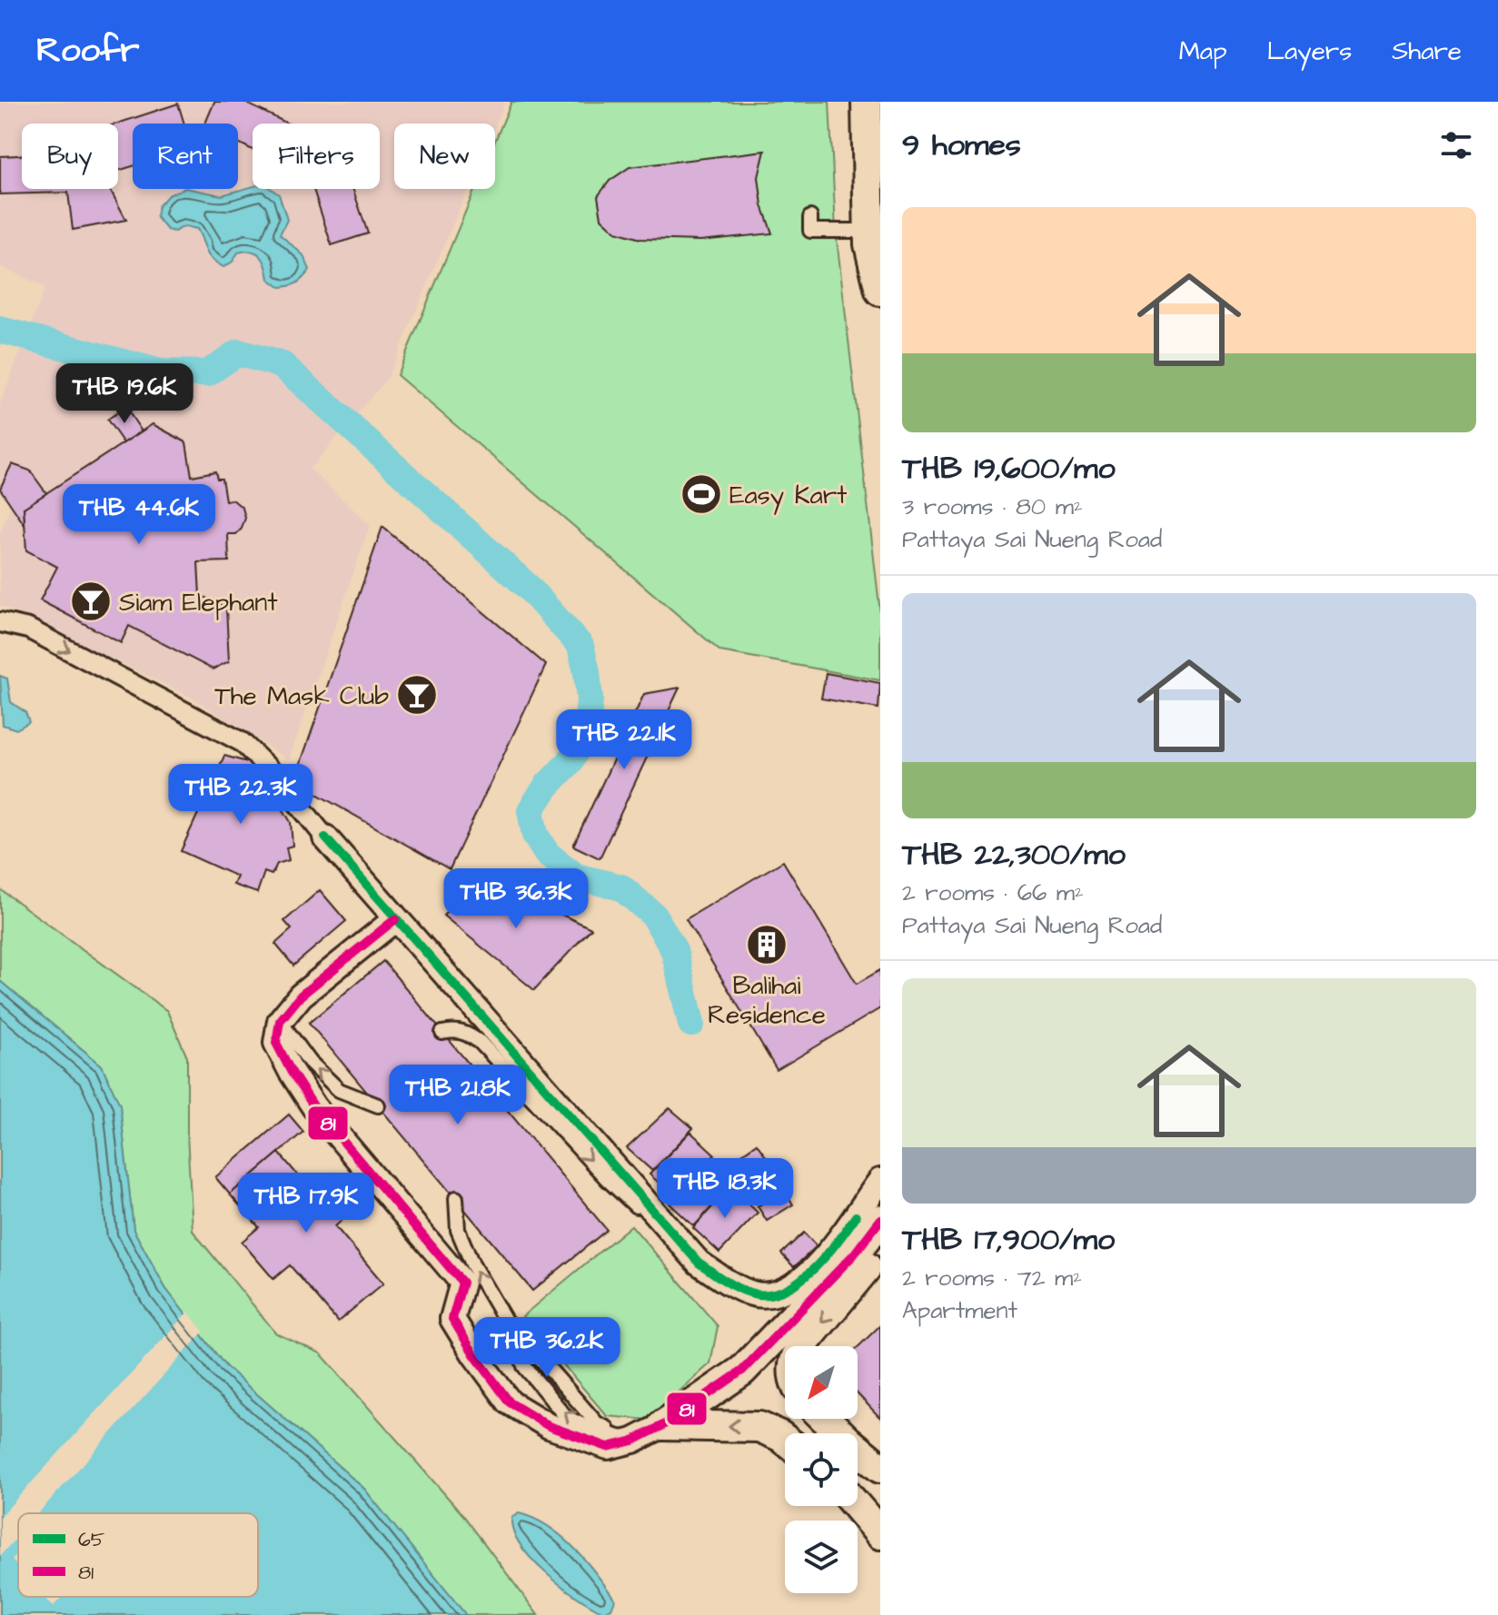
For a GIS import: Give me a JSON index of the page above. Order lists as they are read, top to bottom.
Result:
{
  "places": {
    "sports": ["Easy Kart"],
    "bar": ["Siam Elephant", "The Mask Club"],
    "building": ["Balihai Residence"]
  },
  "lines": ["transit line 65", "transit line 81"],
  "legend": ["65", "81"],
  "north": "bottom left",
  "page": {
    "header": "Roofr",
    "nav": ["Map", "Layers", "Share"],
    "heading": "9 homes",
    "chip": [
      "Buy",
      "Rent",
      "Filters",
      "New"
    ],
    "list": [
      {
        "name": "THB 19,600/mo",
        "note": "3 rooms · 80 m² · Pattaya Sai Nueng Road"
      },
      {
        "name": "THB 22,300/mo",
        "note": "2 rooms · 66 m² · Pattaya Sai Nueng Road"
      },
      {
        "name": "THB 17,900/mo",
        "note": "2 rooms · 72 m² · Apartment"
      }
    ],
    "price": [
      "THB 19.6K",
      "THB 44.6K",
      "THB 22.1K",
      "THB 22.3K",
      "THB 36.3K",
      "THB 21.8K",
      "THB 18.3K",
      "THB 17.9K",
      "THB 36.2K"
    ]
  }
}
